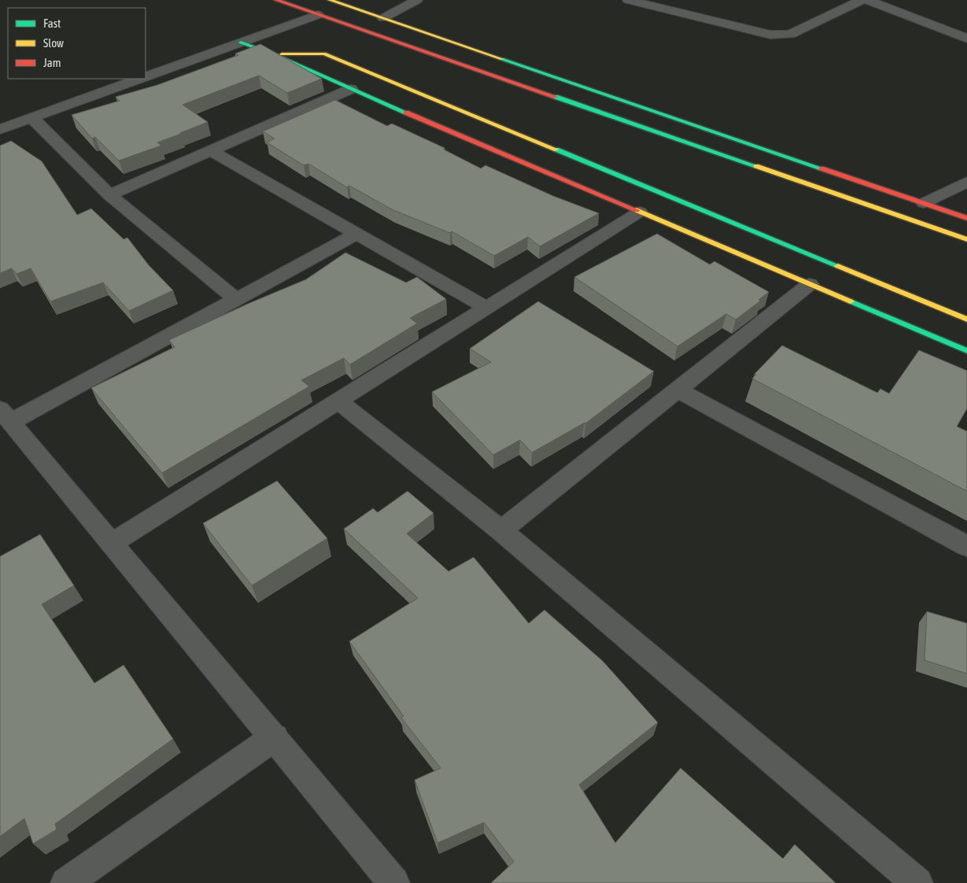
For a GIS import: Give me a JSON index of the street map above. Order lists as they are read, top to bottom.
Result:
{
  "legend": ["Fast", "Slow", "Jam"]
}
